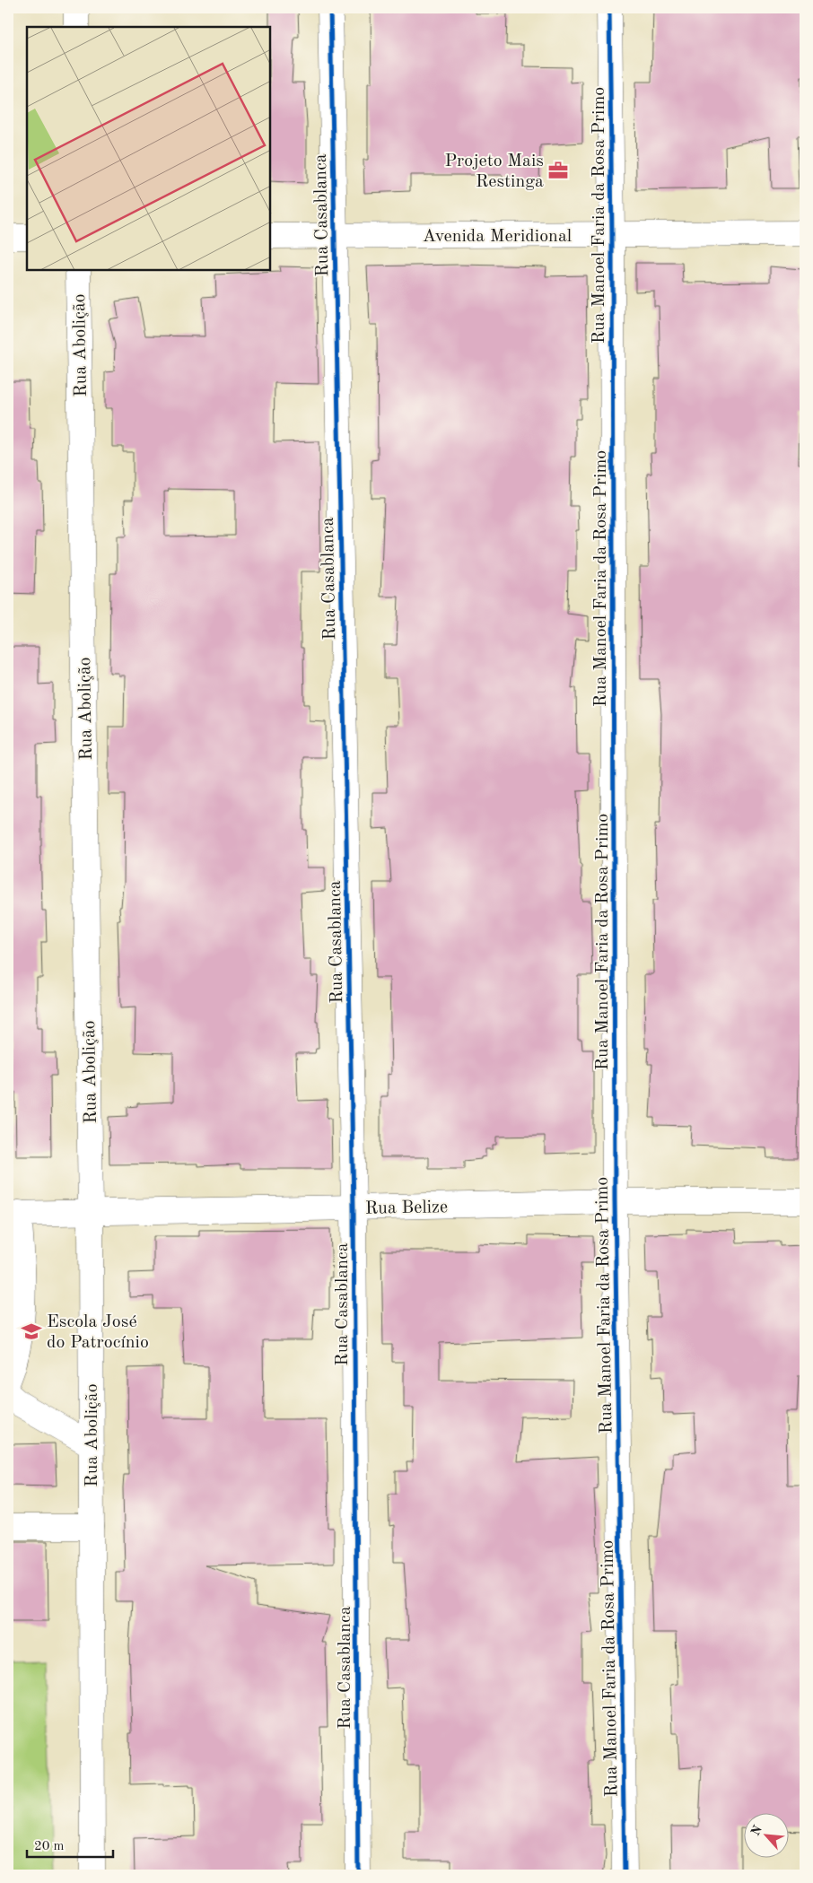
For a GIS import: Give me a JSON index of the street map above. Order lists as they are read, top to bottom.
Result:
{
  "streets": {
    "street": [
      "Rua Casablanca",
      "Rua Manoel Faria da Rosa Primo",
      "Avenida Meridional",
      "Rua Abolição",
      "Rua Belize"
    ]
  },
  "crossings": [
    ["Rua Casablanca", "Avenida Meridional"],
    ["Rua Casablanca", "Rua Belize"],
    ["Rua Manoel Faria da Rosa Primo", "Avenida Meridional"],
    ["Rua Manoel Faria da Rosa Primo", "Rua Belize"],
    ["Rua Abolição", "Rua Belize"]
  ],
  "places": {
    "office": ["Projeto Mais Restinga"],
    "school or university": ["Escola José do Patrocínio"]
  },
  "scale_bar": "20 m",
  "north": "top left"
}
